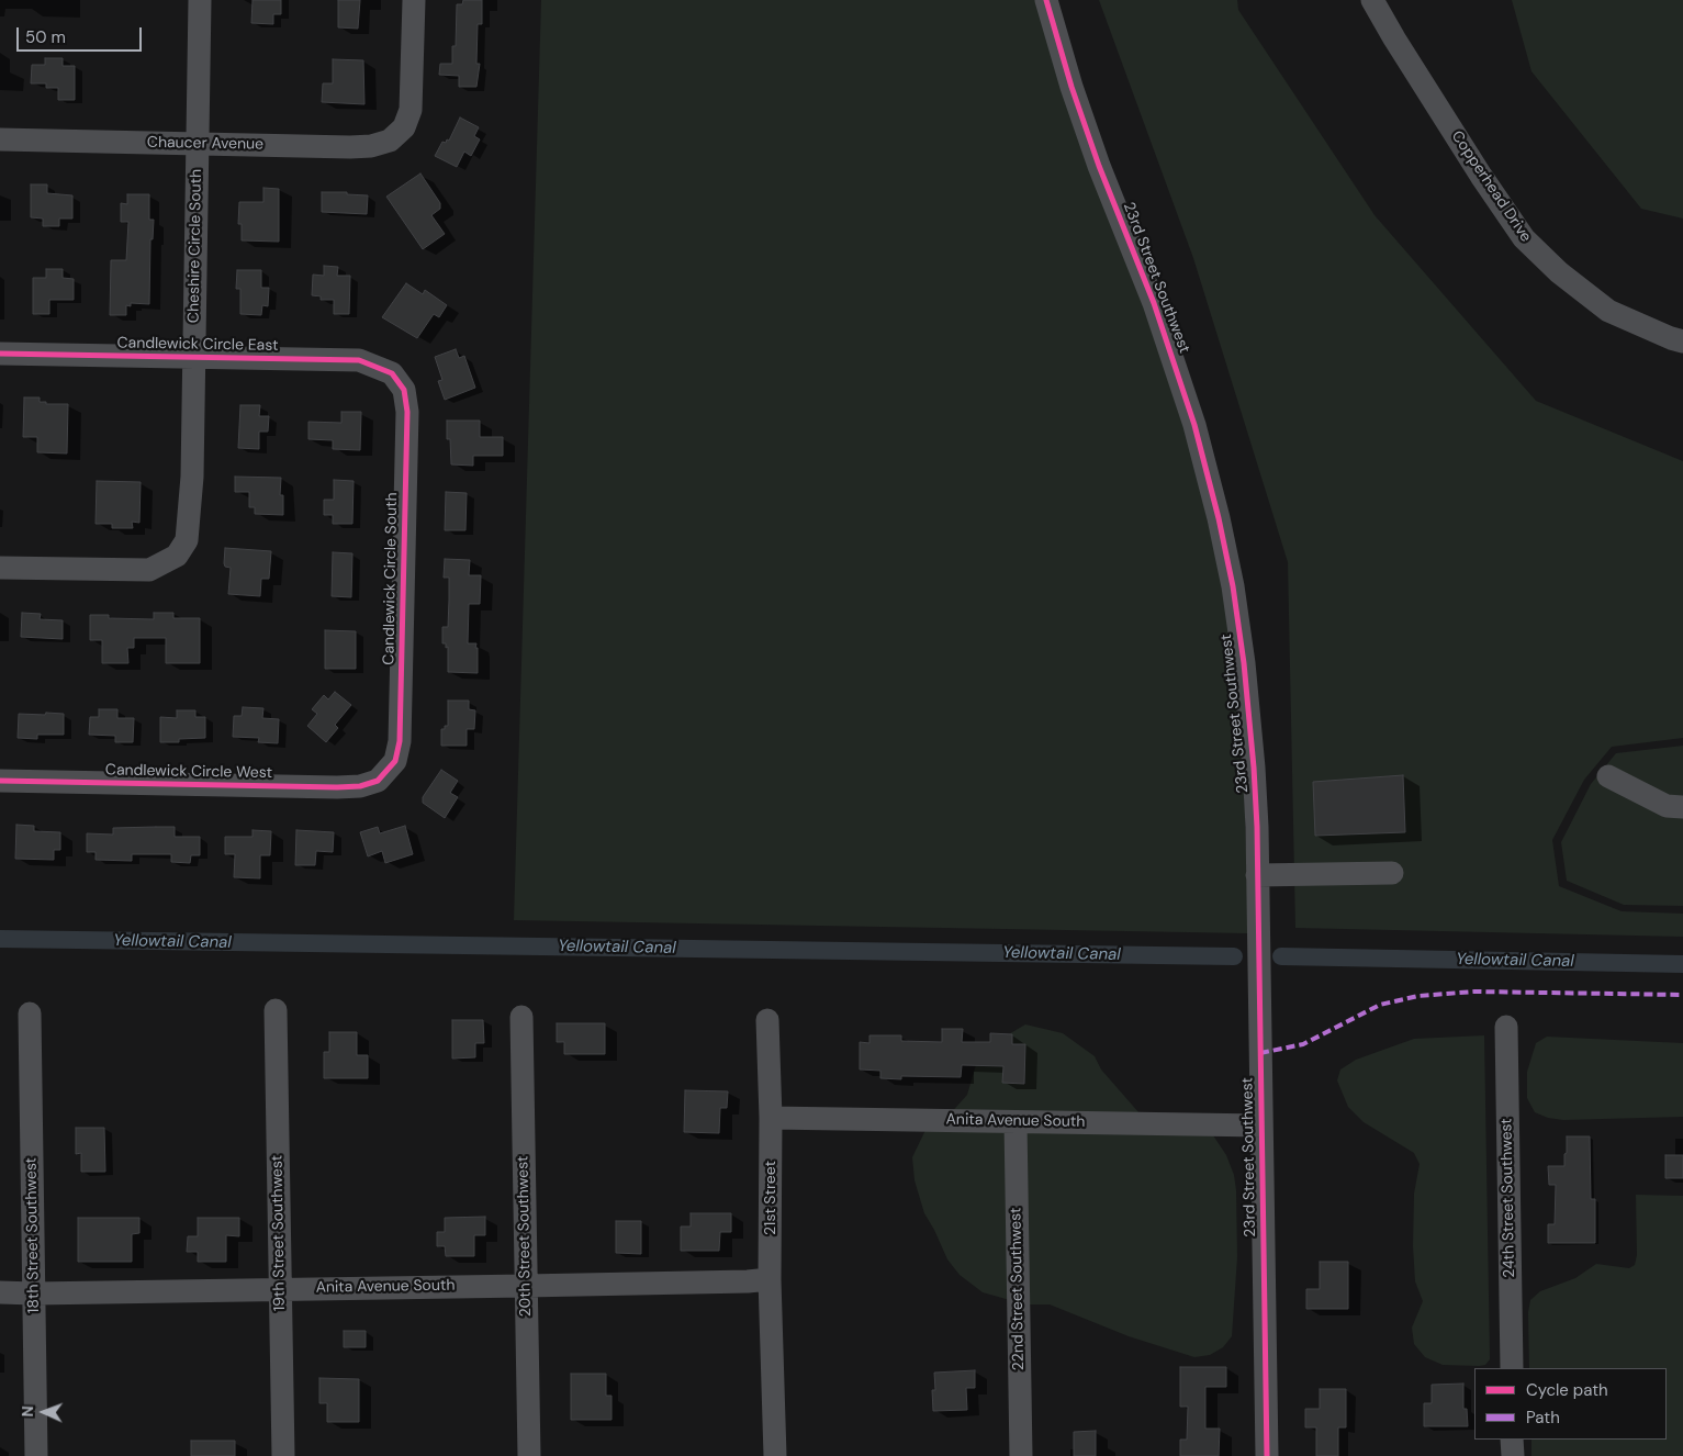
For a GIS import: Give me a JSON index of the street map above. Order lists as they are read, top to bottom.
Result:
{
  "streets": {
    "street": [
      "Chaucer Avenue",
      "Copperhead Drive",
      "Cheshire Circle South",
      "23rd Street Southwest",
      "Candlewick Circle East",
      "Candlewick Circle South",
      "Candlewick Circle West",
      "Anita Avenue South",
      "21st Street",
      "24th Street Southwest",
      "19th Street Southwest",
      "18th Street Southwest",
      "20th Street Southwest",
      "22nd Street Southwest"
    ]
  },
  "crossings": [
    ["Chaucer Avenue", "Cheshire Circle South"],
    ["Cheshire Circle South", "Candlewick Circle East"],
    ["23rd Street Southwest", "Anita Avenue South"],
    ["Candlewick Circle East", "Candlewick Circle South"],
    ["Candlewick Circle South", "Candlewick Circle West"],
    ["Anita Avenue South", "21st Street"],
    ["Anita Avenue South", "19th Street Southwest"],
    ["Anita Avenue South", "18th Street Southwest"],
    ["Anita Avenue South", "20th Street Southwest"],
    ["Anita Avenue South", "22nd Street Southwest"]
  ],
  "water": ["Yellowtail Canal"],
  "legend": ["Cycle path", "Path"],
  "scale_bar": "50 m",
  "north": "left"
}
